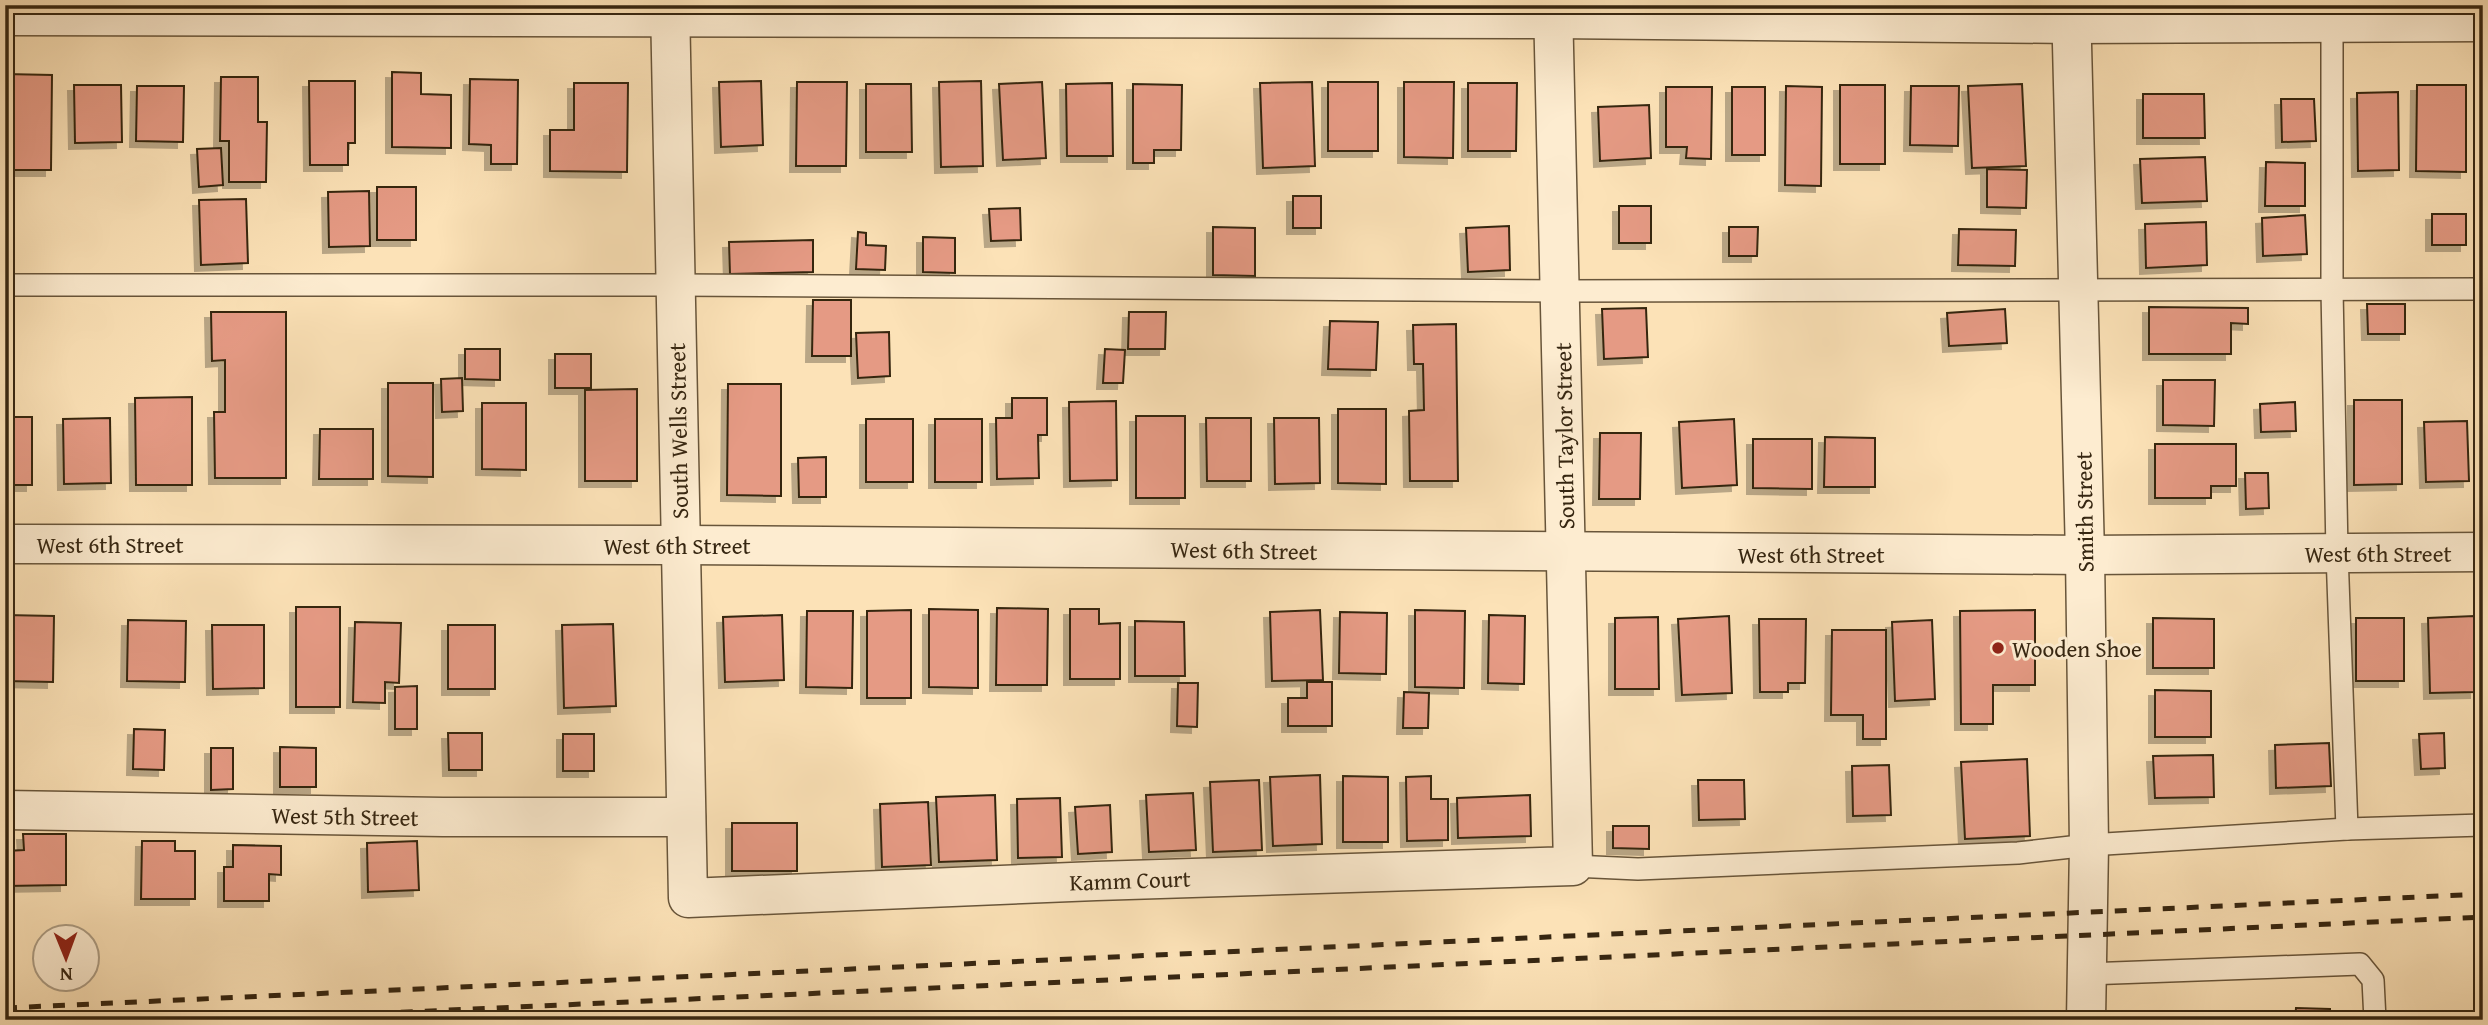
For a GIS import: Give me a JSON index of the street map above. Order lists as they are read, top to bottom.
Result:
{
  "streets": {
    "street": [
      "South Wells Street",
      "South Taylor Street",
      "Smith Street",
      "West 6th Street",
      "West 5th Street",
      "Kamm Court"
    ]
  },
  "crossings": [
    ["South Wells Street", "West 6th Street"],
    ["South Wells Street", "West 5th Street"],
    ["South Wells Street", "Kamm Court"],
    ["South Taylor Street", "West 6th Street"],
    ["South Taylor Street", "Kamm Court"],
    ["Smith Street", "West 6th Street"]
  ],
  "places": ["Wooden Shoe"],
  "north": "bottom"
}
